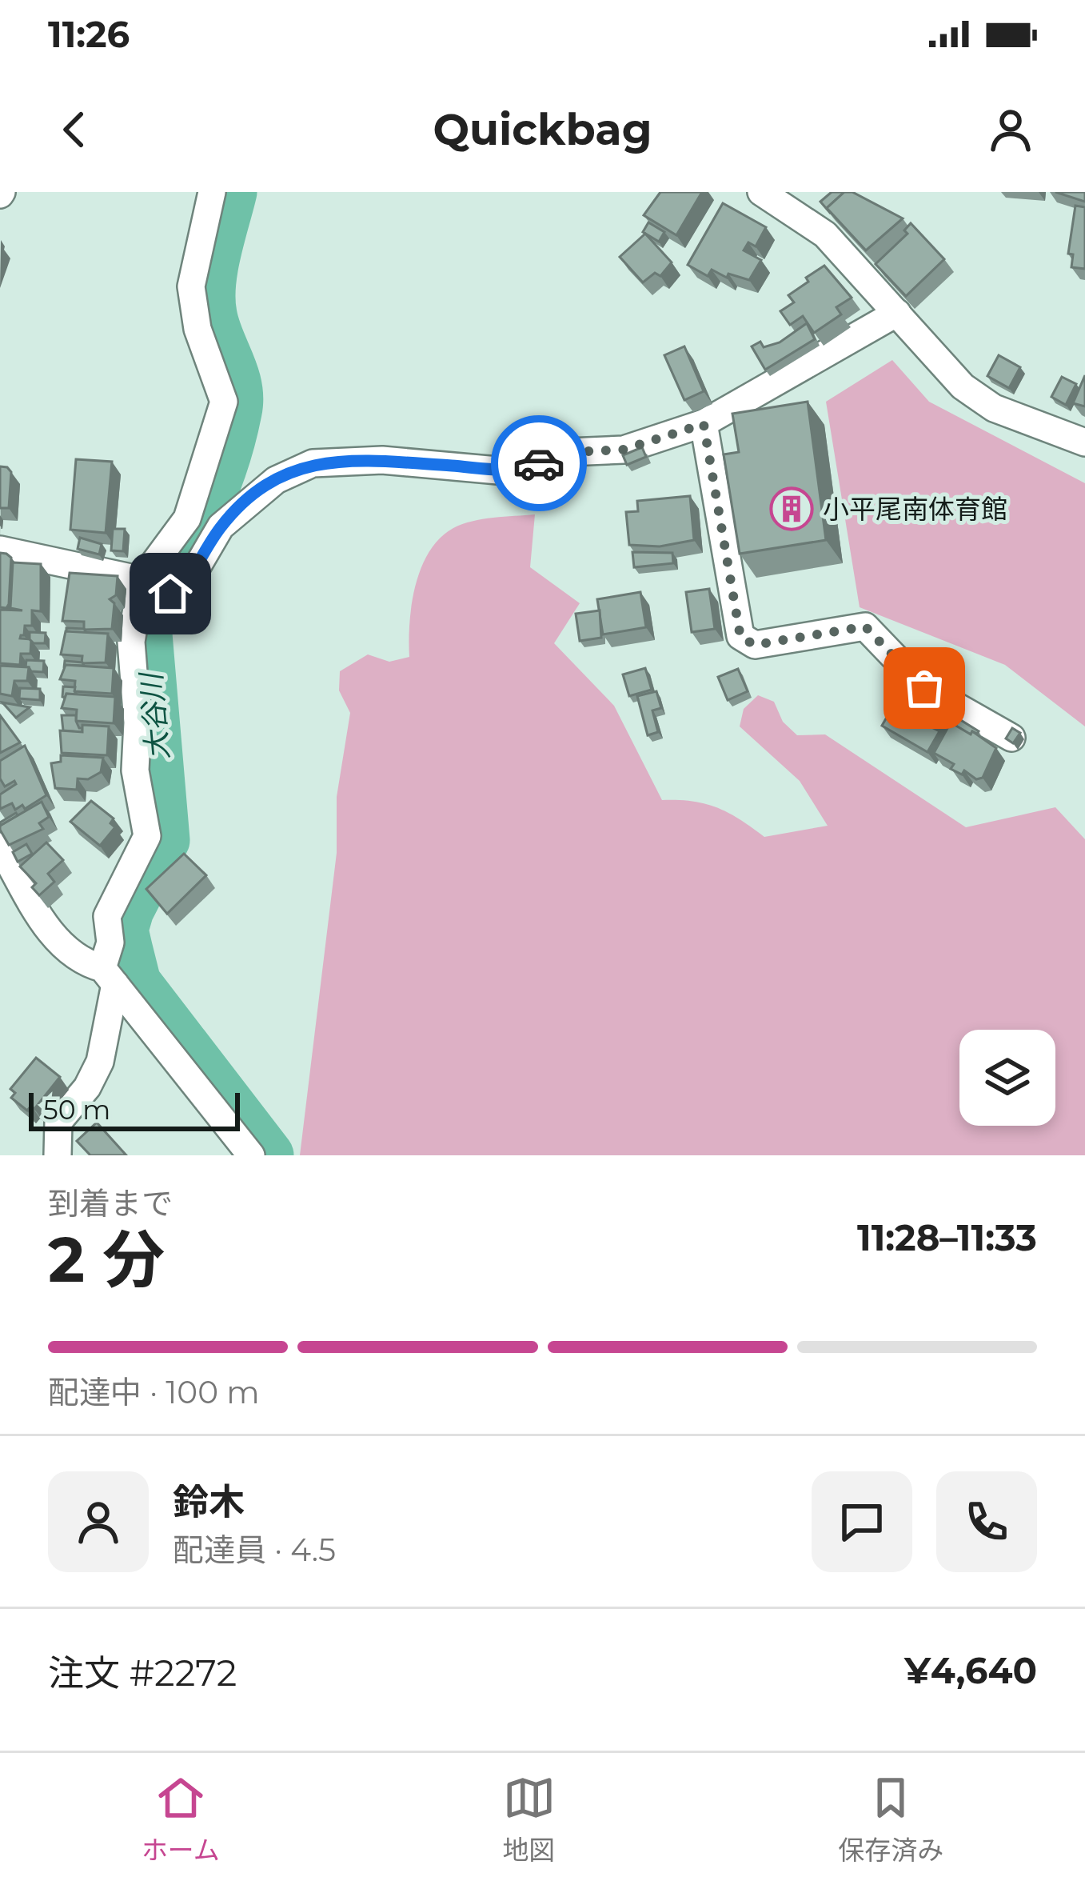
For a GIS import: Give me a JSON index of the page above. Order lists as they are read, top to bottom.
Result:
{
  "water": ["大谷川"],
  "places": {
    "building": ["小平尾南体育館"]
  },
  "scale_bar": "50 m",
  "page": {
    "status": "11:26",
    "header": "Quickbag",
    "scale": "50 m",
    "heading": ["2 分", "到着まで", "11:28–11:33"],
    "panel": [
      "鈴木",
      "配達員 · 4.5",
      "注文 #2272",
      "¥4,640"
    ],
    "bar": "配達中 · 100 m",
    "tabs": ["ホーム", "地図", "保存済み"]
  }
}
